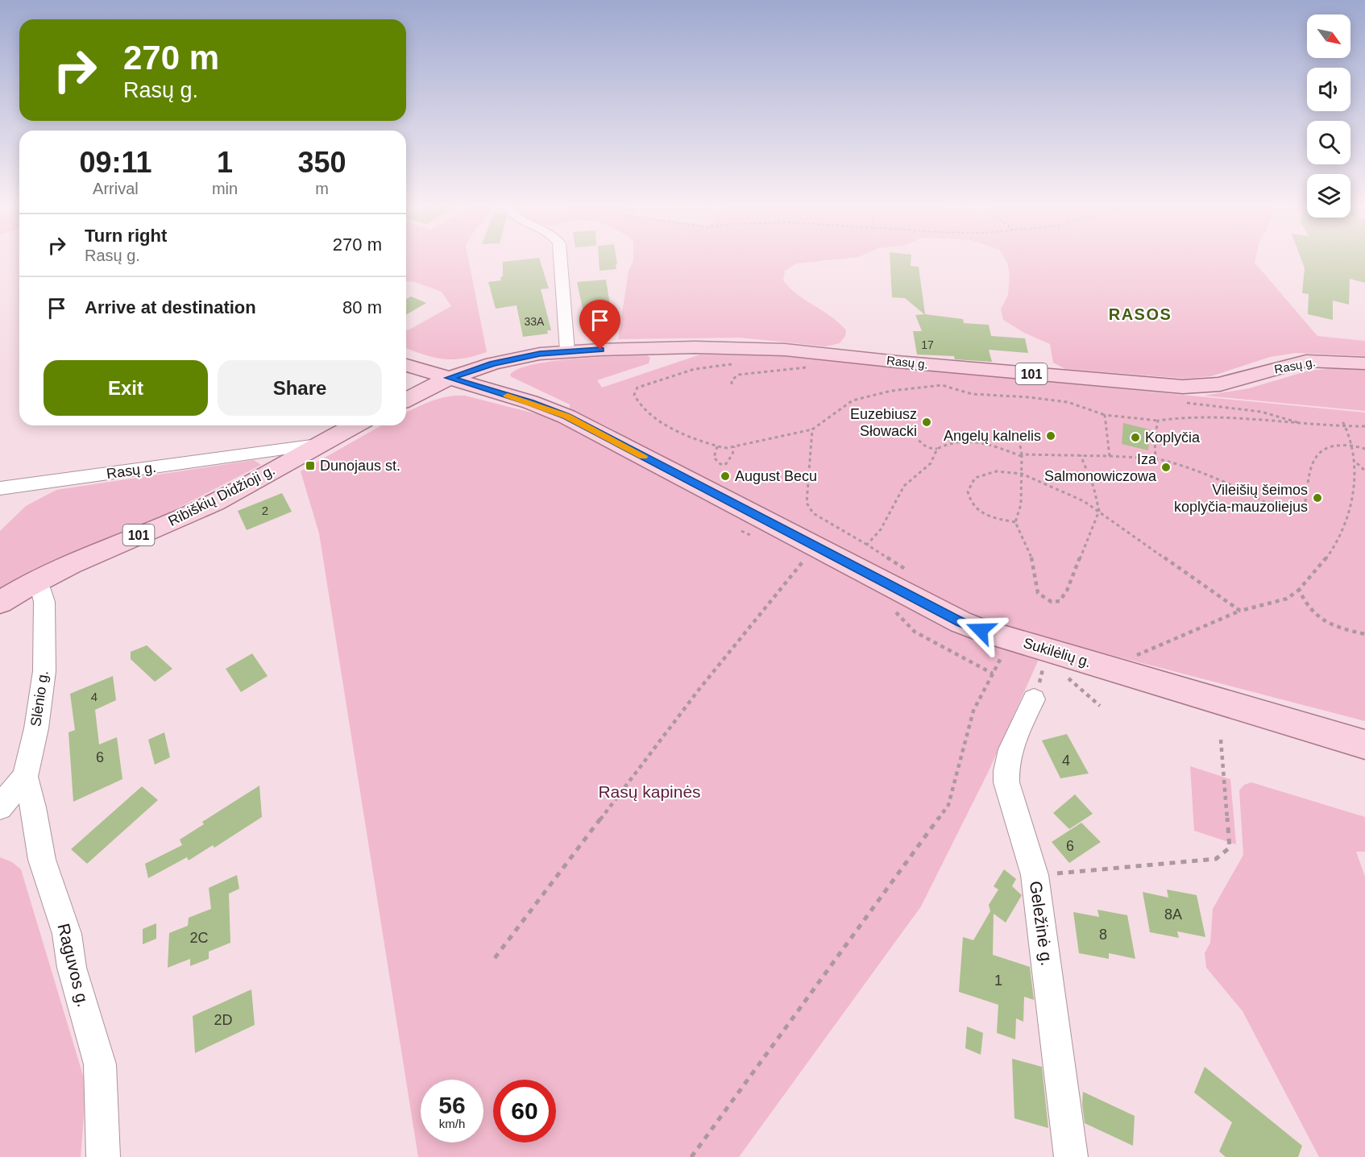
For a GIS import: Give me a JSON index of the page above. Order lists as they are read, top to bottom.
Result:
{
  "streets": {
    "main road": [
      "Rasų g.",
      "101",
      "Ribiškių Didžioji g.",
      "Sukilėlių g."
    ],
    "street": ["Slėnio g.", "Geležinė g.", "Raguvos g."]
  },
  "crossings": [
    ["Rasų g.", "101"],
    ["Rasų g.", "Ribiškių Didžioji g."],
    ["Rasų g.", "Sukilėlių g."],
    ["101", "Sukilėlių g."],
    ["Ribiškių Didžioji g.", "Slėnio g."],
    ["Slėnio g.", "Raguvos g."]
  ],
  "districts": ["RASOS"],
  "parks": ["Rasų kapinės"],
  "places": {
    "other": [
      "Euzebiusz Słowacki",
      "Angelų kalnelis",
      "Koplyčia",
      "Iza Salmonowiczowa",
      "August Becu",
      "Vileišių šeimos koplyčia-mauzoliejus"
    ],
    "transit": ["Dunojaus st."]
  },
  "house_numbers": [
    "33A",
    "17",
    "2",
    "4",
    "6",
    "4",
    "6",
    "8A",
    "8",
    "2C",
    "1",
    "2D"
  ],
  "north": "bottom right",
  "page": {
    "turn": ["270 m", "Rasų g."],
    "eta": [
      "09:11",
      "Arrival",
      "1",
      "min",
      "350",
      "m"
    ],
    "list": [
      {
        "name": "Turn right",
        "note": "Rasų g.",
        "value": "270 m"
      },
      {
        "name": "Arrive at destination",
        "value": "80 m"
      }
    ],
    "buttons": ["Exit", "Share"],
    "speed": "56 km/h",
    "limit": "60"
  }
}
